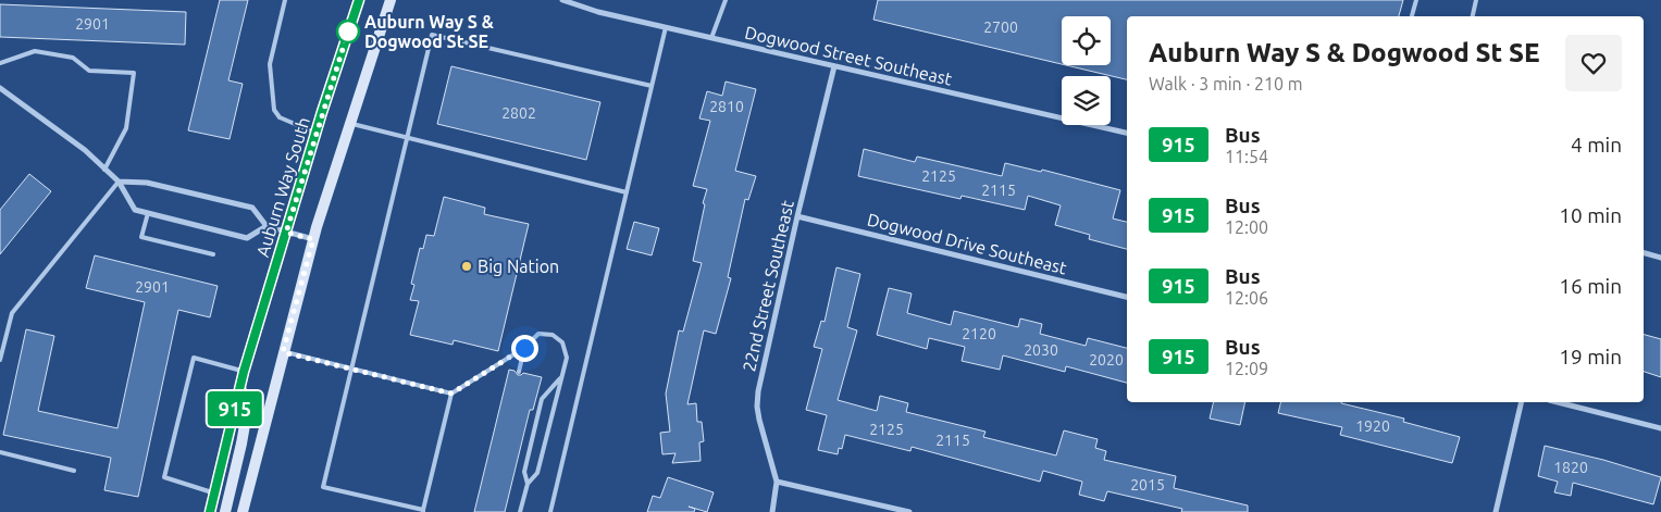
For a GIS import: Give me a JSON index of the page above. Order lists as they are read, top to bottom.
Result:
{
  "streets": {
    "main road": ["Auburn Way South"],
    "street": ["Dogwood Street Southeast", "Dogwood Drive Southeast", "22nd Street Southeast"]
  },
  "crossings": [
    ["Dogwood Street Southeast", "22nd Street Southeast"],
    ["Dogwood Drive Southeast", "22nd Street Southeast"]
  ],
  "places": ["Auburn Way S & Dogwood St SE", "Big Nation"],
  "lines": ["bus line 915"],
  "house_numbers": [
    "2901",
    "2700",
    "2810",
    "2802",
    "2125",
    "2115",
    "2901",
    "2120",
    "2030",
    "2020",
    "1920",
    "2125",
    "2115",
    "1820",
    "2015"
  ],
  "page": {
    "on_map": "915",
    "heading": ["Auburn Way S & Dogwood St SE", "Walk · 3 min · 210 m"],
    "list": [
      {
        "mark": "915",
        "name": "Bus",
        "note": "11:54",
        "value": "4 min"
      },
      {
        "mark": "915",
        "name": "Bus",
        "note": "12:00",
        "value": "10 min"
      },
      {
        "mark": "915",
        "name": "Bus",
        "note": "12:06",
        "value": "16 min"
      },
      {
        "mark": "915",
        "name": "Bus",
        "note": "12:09",
        "value": "19 min"
      }
    ]
  }
}
